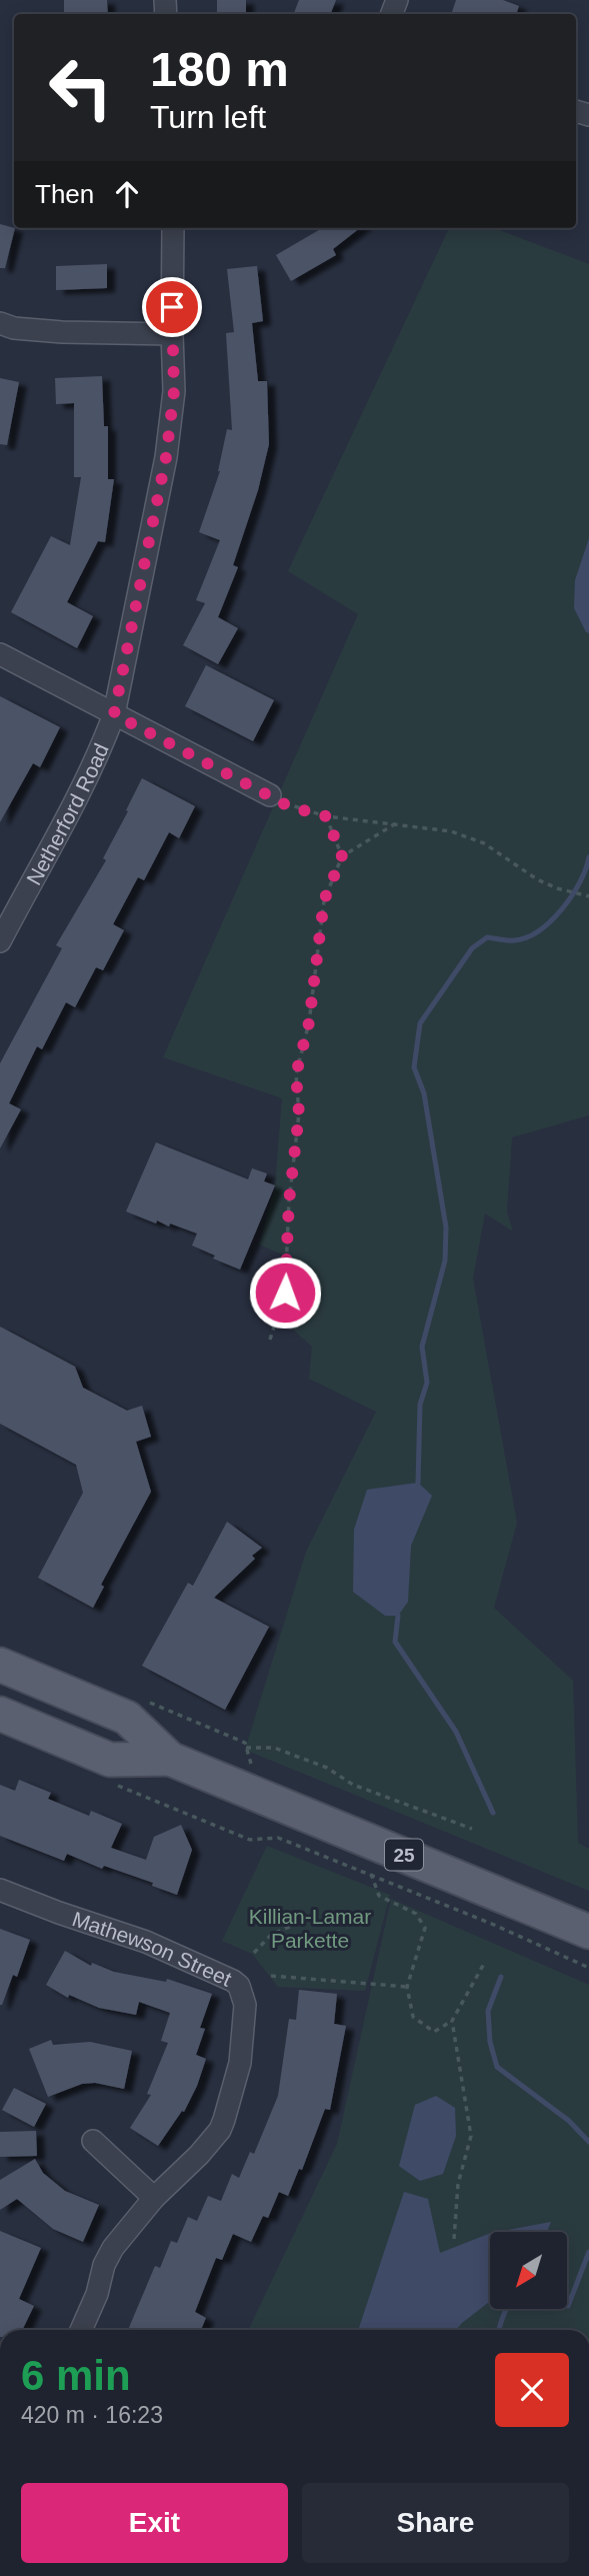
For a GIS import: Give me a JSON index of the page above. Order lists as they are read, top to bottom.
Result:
{
  "streets": {
    "main road": ["25"],
    "street": ["Netherford Road", "Mathewson Street"]
  },
  "parks": ["Killian-Lamar Parkette"],
  "north": "bottom left",
  "page": {
    "turn": ["180 m", "Turn left"],
    "then": "Then",
    "heading": ["6 min", "420 m · 16:23"],
    "buttons": ["Exit", "Share"]
  }
}
